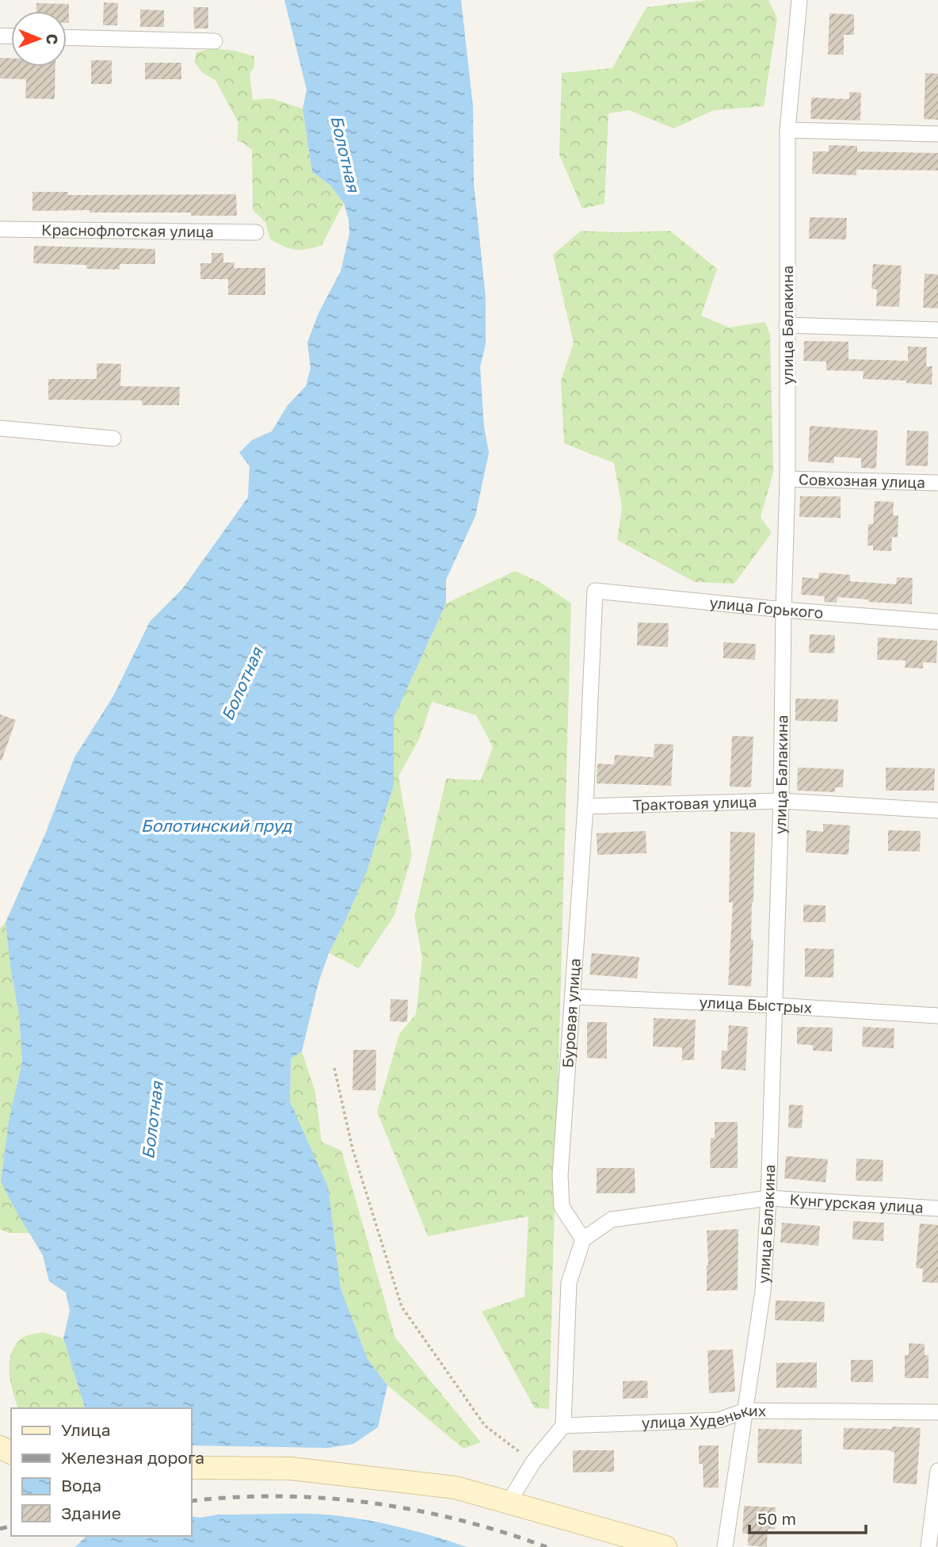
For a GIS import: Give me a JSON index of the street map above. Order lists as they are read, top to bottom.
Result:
{
  "streets": {
    "street": [
      "Краснофлотская улица",
      "улица Балакина",
      "Совхозная улица",
      "улица Горького",
      "Трактовая улица",
      "улица Быстрых",
      "Буровая улица",
      "Кунгурская улица",
      "улица Худеньких"
    ]
  },
  "crossings": [
    ["улица Балакина", "Совхозная улица"],
    ["улица Балакина", "улица Горького"],
    ["улица Балакина", "Трактовая улица"],
    ["улица Балакина", "улица Быстрых"],
    ["улица Балакина", "Кунгурская улица"],
    ["улица Балакина", "улица Худеньких"],
    ["улица Горького", "Буровая улица"],
    ["Трактовая улица", "Буровая улица"],
    ["улица Быстрых", "Буровая улица"],
    ["Буровая улица", "Кунгурская улица"]
  ],
  "water": ["Болотная", "Болотинский пруд"],
  "legend": [
    "Улица",
    "Железная дорога",
    "Вода",
    "Здание"
  ],
  "scale_bar": "50 m",
  "north": "right"
}
